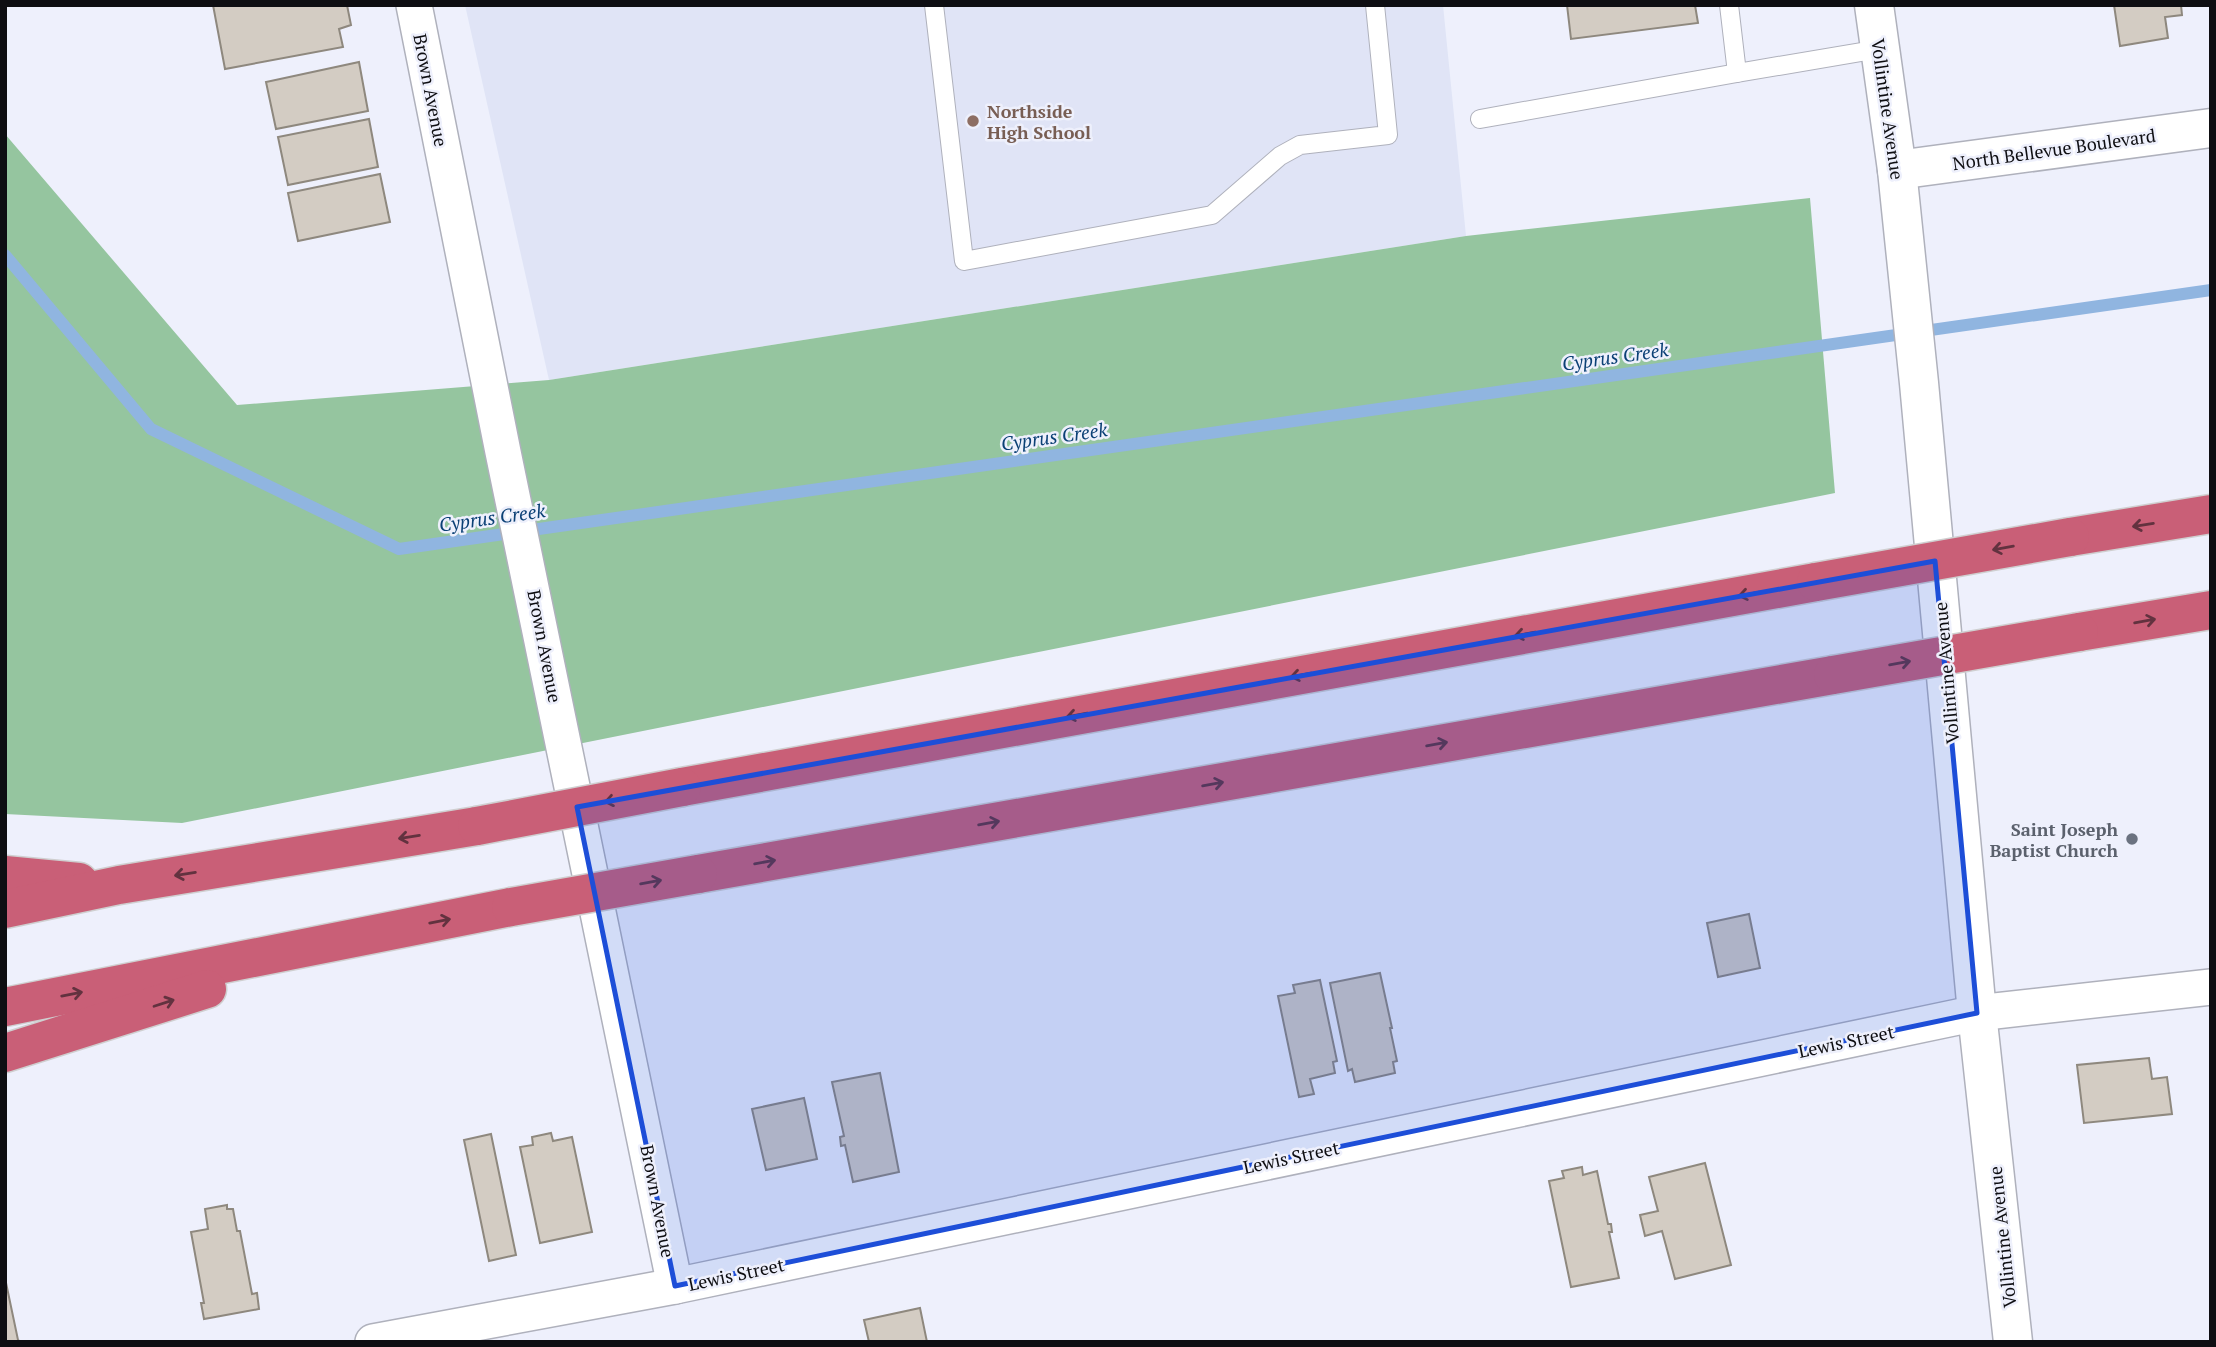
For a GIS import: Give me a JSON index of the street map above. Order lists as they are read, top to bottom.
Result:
{
  "streets": {
    "street": [
      "Brown Avenue",
      "Vollintine Avenue",
      "North Bellevue Boulevard",
      "Lewis Street"
    ]
  },
  "crossings": [
    ["Brown Avenue", "Lewis Street"],
    ["Vollintine Avenue", "North Bellevue Boulevard"],
    ["Vollintine Avenue", "Lewis Street"]
  ],
  "water": ["Cyprus Creek"],
  "places": ["Northside High School", "Saint Joseph Baptist Church"]
}
